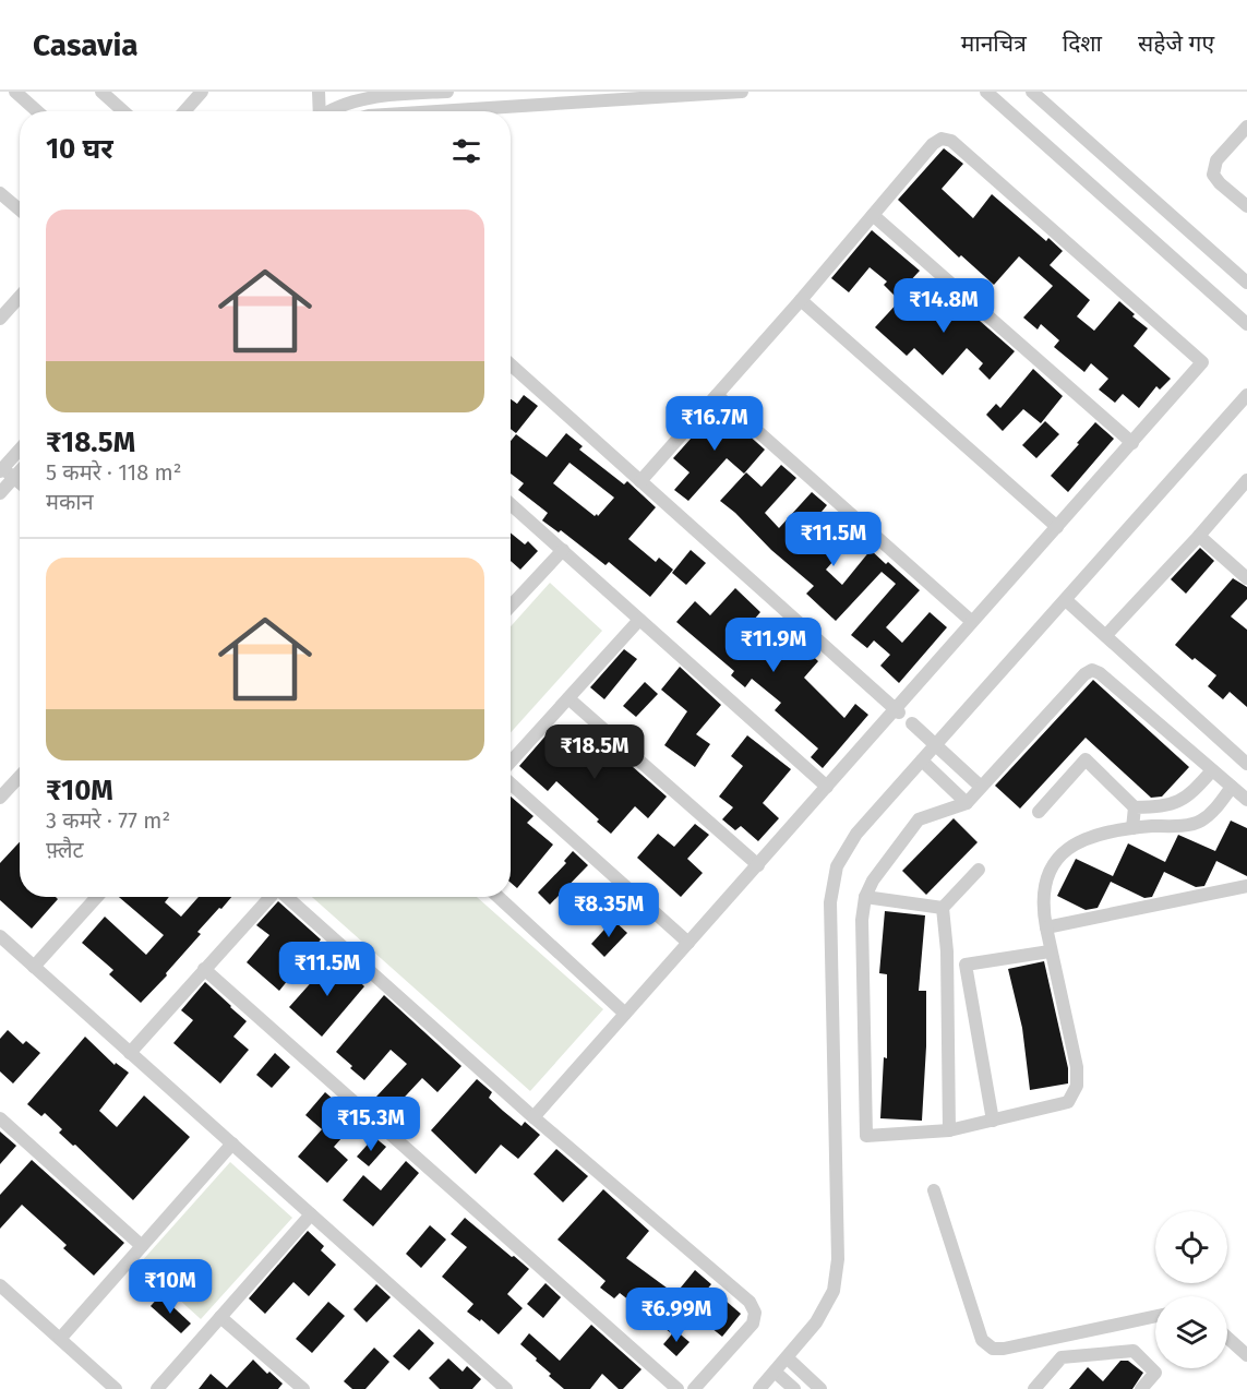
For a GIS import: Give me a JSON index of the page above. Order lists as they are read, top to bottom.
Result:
{
  "page": {
    "header": "Casavia",
    "nav": ["मानचित्र", "दिशा", "सहेजे गए"],
    "heading": "10 घर",
    "list": [
      {
        "name": "₹18.5M",
        "note": "5 कमरे · 118 m² · मकान"
      },
      {
        "name": "₹10M",
        "note": "3 कमरे · 77 m² · फ़्लैट"
      }
    ],
    "price": [
      "₹14.8M",
      "₹16.7M",
      "₹11.5M",
      "₹11.9M",
      "₹18.5M",
      "₹8.35M",
      "₹11.5M",
      "₹15.3M",
      "₹10M",
      "₹6.99M"
    ]
  }
}
